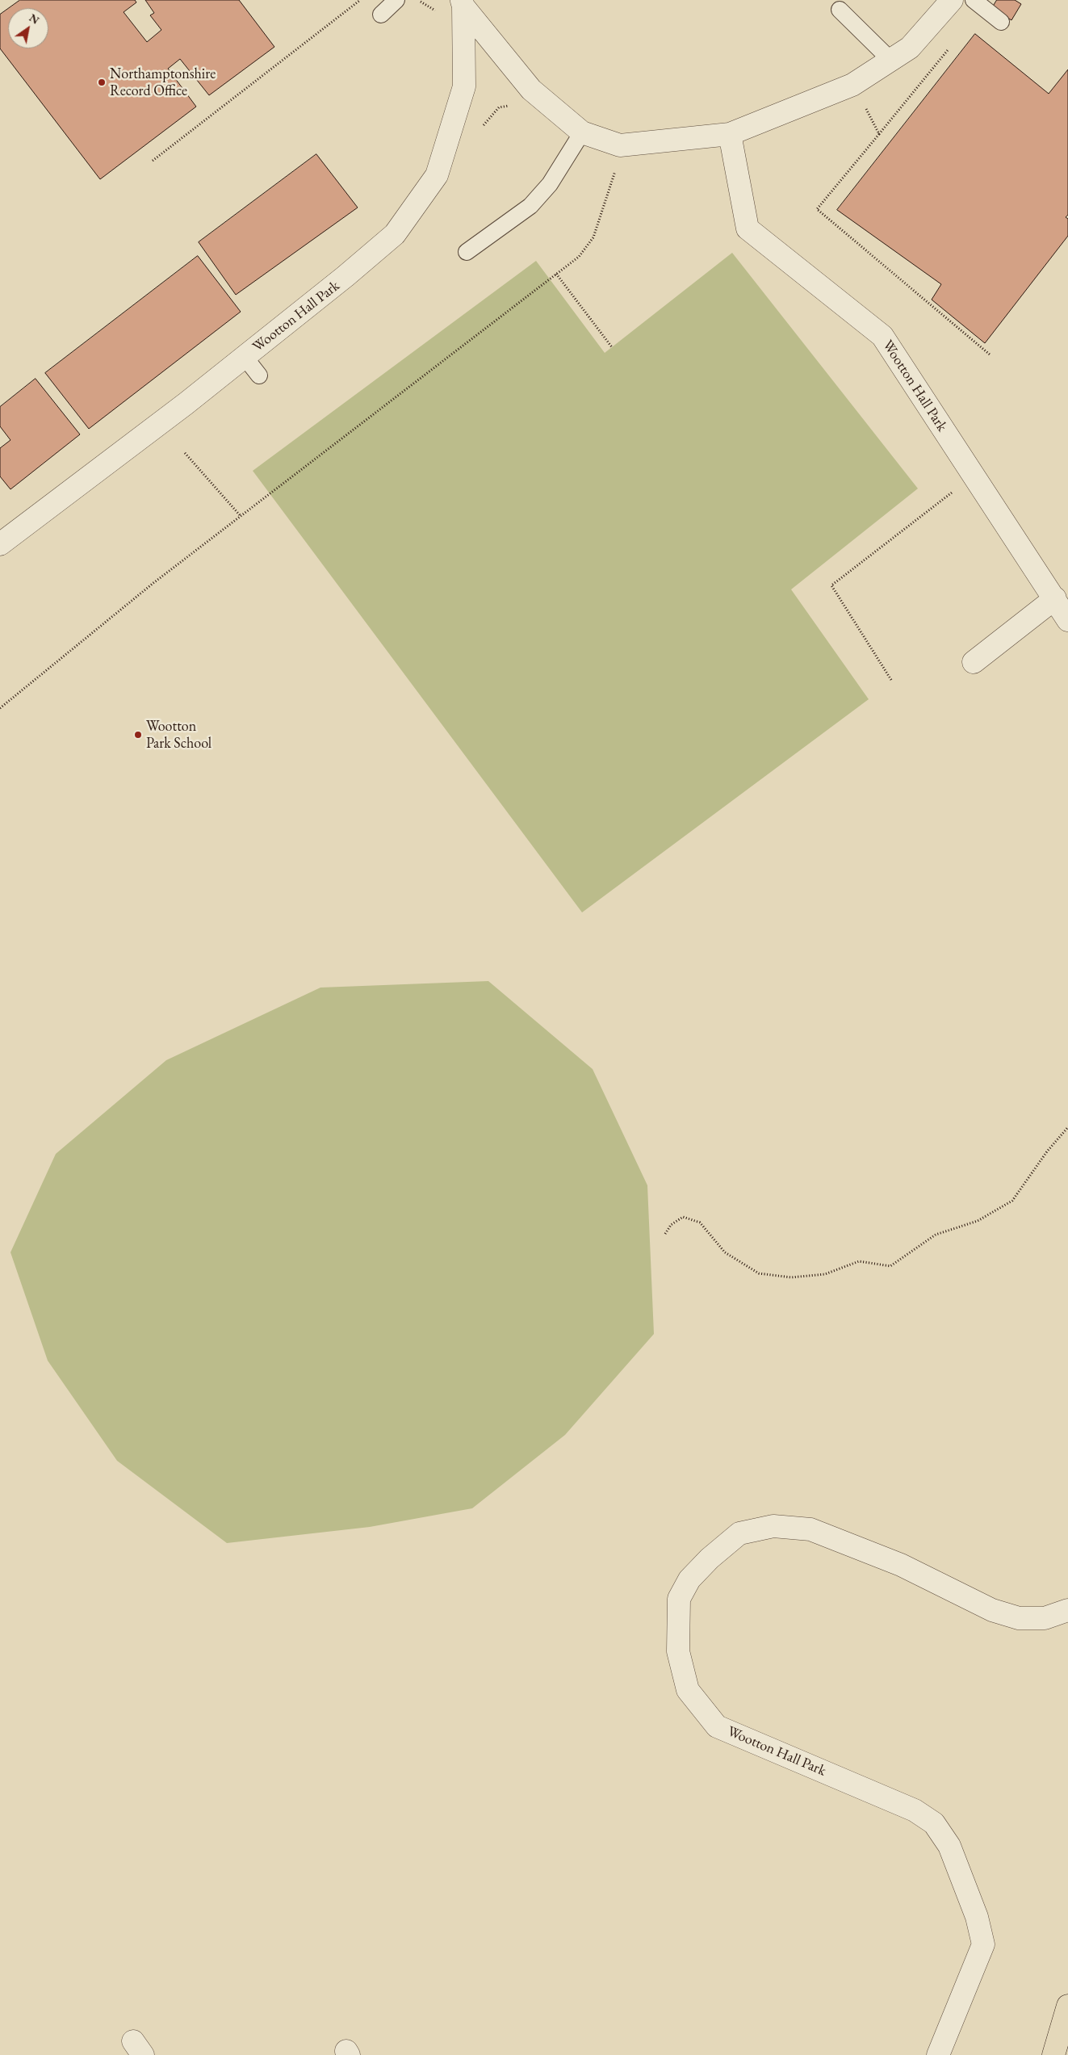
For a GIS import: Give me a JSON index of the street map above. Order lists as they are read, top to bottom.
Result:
{
  "streets": {
    "street": ["Wootton Hall Park"]
  },
  "places": ["Northamptonshire Record Office", "Wootton Park School"],
  "north": "top right"
}
